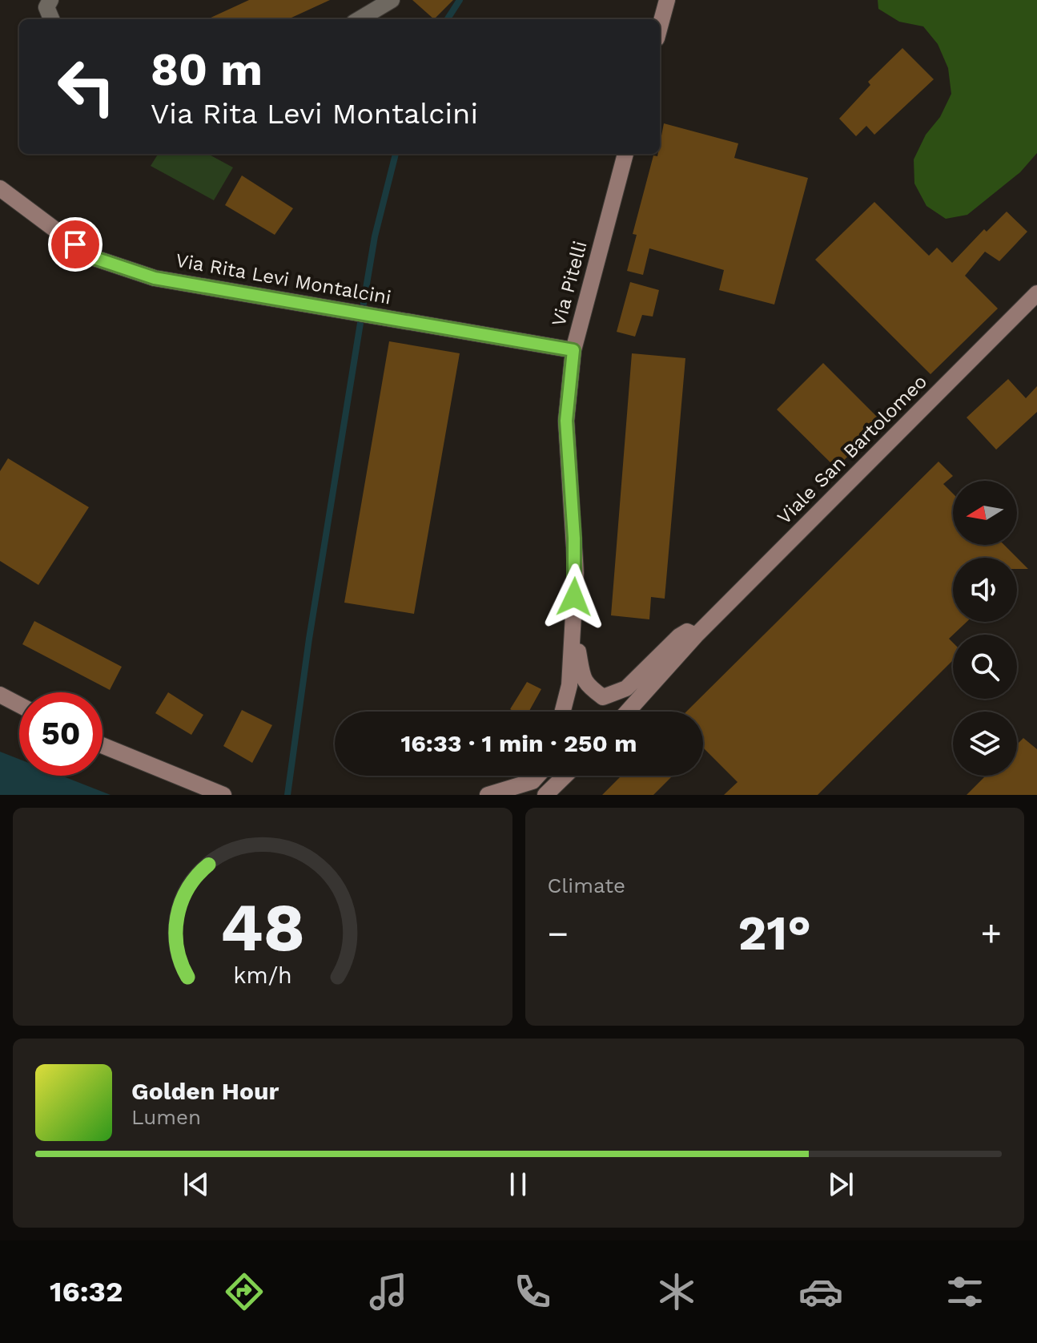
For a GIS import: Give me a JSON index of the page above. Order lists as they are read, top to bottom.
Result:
{
  "streets": {
    "main road": ["Via Rita Levi Montalcini", "Via Pitelli", "Viale San Bartolomeo"]
  },
  "crossings": [
    ["Via Rita Levi Montalcini", "Via Pitelli"],
    ["Via Pitelli", "Viale San Bartolomeo"]
  ],
  "north": "left",
  "page": {
    "turn": ["80 m", "Via Rita Levi Montalcini"],
    "limit": "50",
    "trip": "16:33 · 1 min · 250 m",
    "tile": "Climate",
    "heat": ["−", "21°", "+"],
    "song": ["Golden Hour", "Lumen"],
    "tabs": "16:32",
    "gauge": ["48", "km/h"]
  }
}
